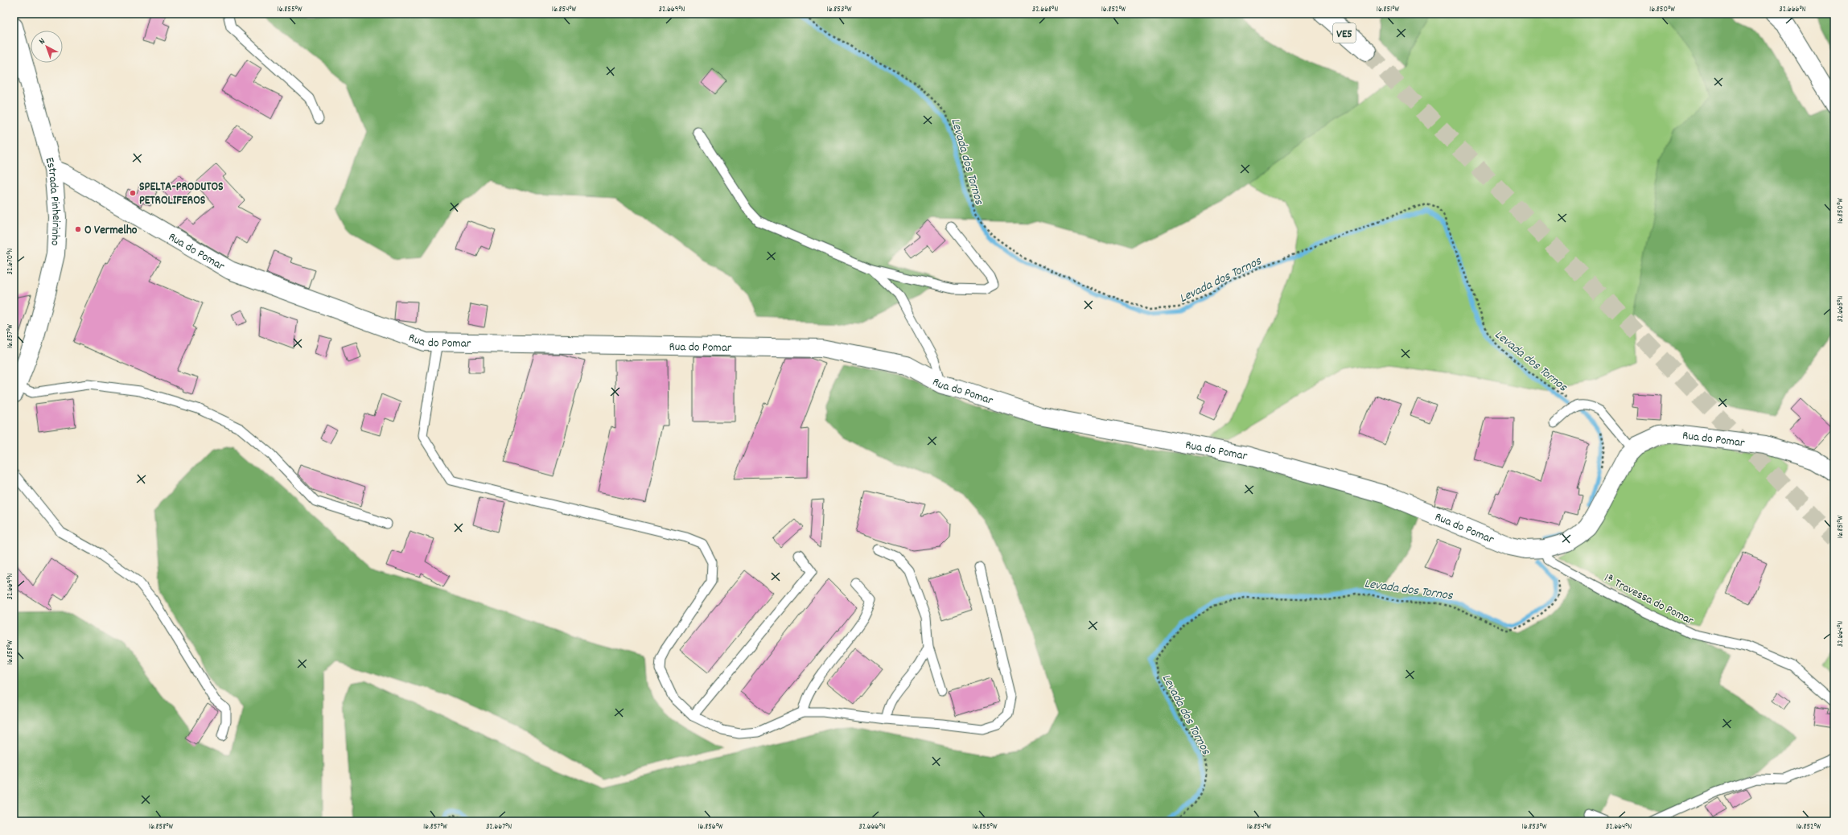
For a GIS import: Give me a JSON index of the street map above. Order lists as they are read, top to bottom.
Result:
{
  "streets": {
    "street": ["VE5", "Estrada Pinheirinho", "Rua do Pomar"],
    "lane": ["1ª Travessa do Pomar"]
  },
  "crossings": [
    ["Estrada Pinheirinho", "Rua do Pomar"],
    ["Rua do Pomar", "1ª Travessa do Pomar"]
  ],
  "water": ["Levada dos Tornos"],
  "places": ["SPELTA-PRODUTOS PETROLIFEROS", "O Vermelho"],
  "north": "top left",
  "coordinates": [
    "16.855°W",
    "16.854°W",
    "32.669°N",
    "16.853°W",
    "32.668°N",
    "16.852°W",
    "16.851°W",
    "16.850°W",
    "32.666°N",
    "32.670°N",
    "32.665°N",
    "16.857°W",
    "32.664°N",
    "16.858°W",
    "32.667°N",
    "16.856°W"
  ]
}
